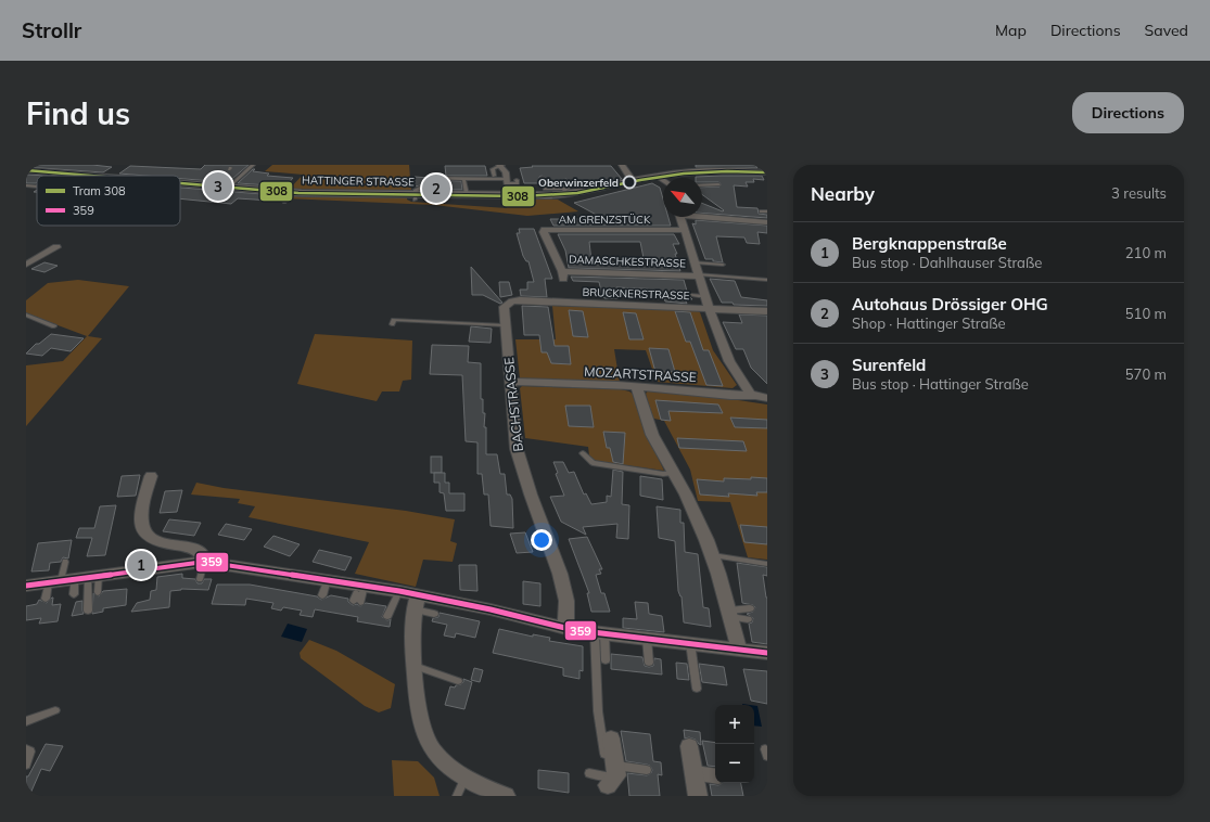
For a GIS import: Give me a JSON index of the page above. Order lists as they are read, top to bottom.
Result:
{
  "streets": {
    "street": [
      "HATTINGER STRASSE",
      "AM GRENZSTÜCK",
      "DAMASCHKESTRASSE",
      "BRUCKNERSTRASSE",
      "MOZARTSTRASSE",
      "BACHSTRASSE"
    ]
  },
  "crossings": [
    ["AM GRENZSTÜCK", "DAMASCHKESTRASSE"],
    ["BRUCKNERSTRASSE", "BACHSTRASSE"],
    ["MOZARTSTRASSE", "BACHSTRASSE"]
  ],
  "places": ["Oberwinzerfeld"],
  "lines": ["tram line 308", "transit line 359"],
  "legend": ["Tram 308", "359"],
  "north": "top left",
  "page": {
    "header": "Strollr",
    "nav": ["Map", "Directions", "Saved"],
    "buttons": "Directions",
    "title": "Find us",
    "heading": ["Nearby", "3 results"],
    "pins": ["3", "2", "1"],
    "list": [
      {
        "mark": "1",
        "name": "Bergknappenstraße",
        "note": "Bus stop · Dahlhauser Straße",
        "value": "210 m"
      },
      {
        "mark": "2",
        "name": "Autohaus Drössiger OHG",
        "note": "Shop · Hattinger Straße",
        "value": "510 m"
      },
      {
        "mark": "3",
        "name": "Surenfeld",
        "note": "Bus stop · Hattinger Straße",
        "value": "570 m"
      }
    ],
    "map_buttons": ["+", "−"]
  }
}
